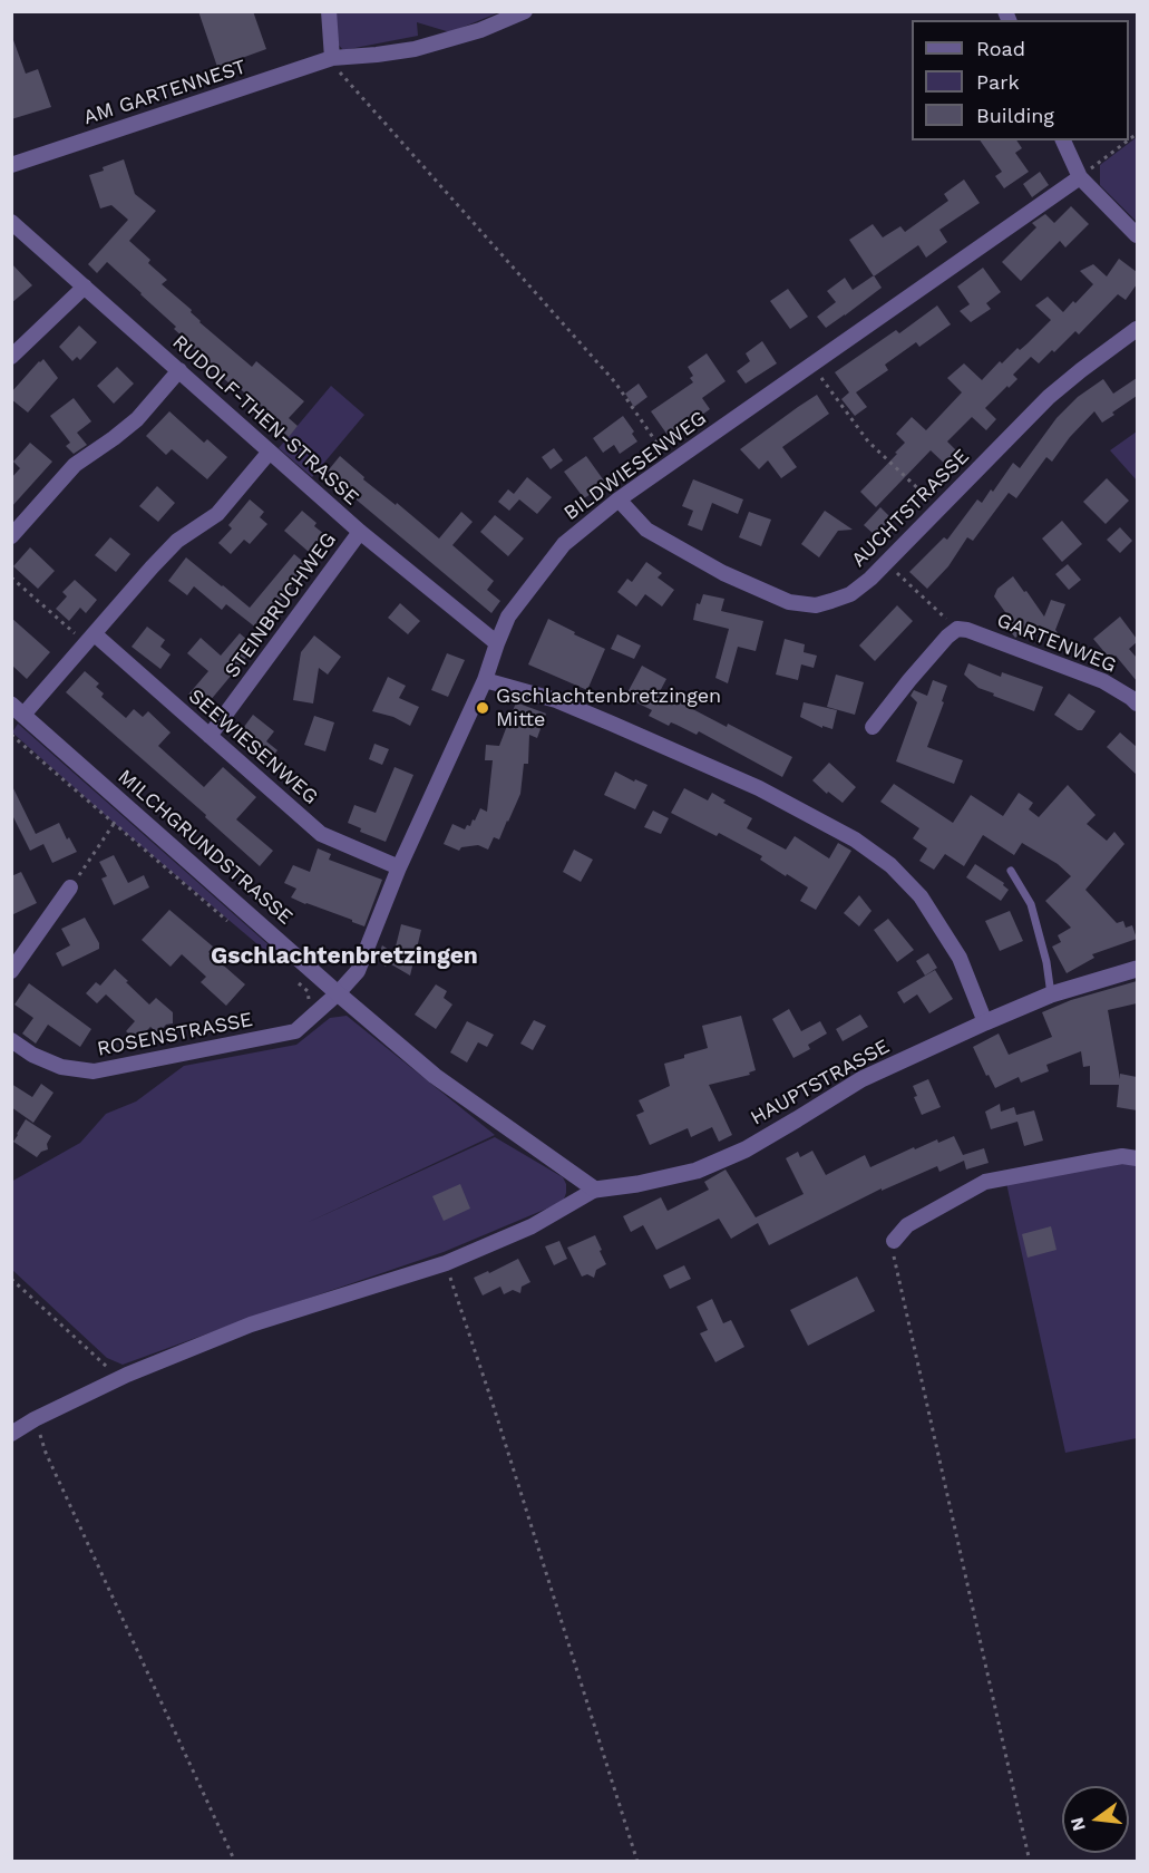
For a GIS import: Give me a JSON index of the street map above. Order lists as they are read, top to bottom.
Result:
{
  "streets": {
    "street": [
      "AM GARTENNEST",
      "RUDOLF-THEN-STRASSE",
      "BILDWIESENWEG",
      "AUCHTSTRASSE",
      "STEINBRUCHWEG",
      "GARTENWEG",
      "SEEWIESENWEG",
      "MILCHGRUNDSTRASSE",
      "ROSENSTRASSE",
      "HAUPTSTRASSE"
    ]
  },
  "crossings": [
    ["RUDOLF-THEN-STRASSE", "BILDWIESENWEG"],
    ["RUDOLF-THEN-STRASSE", "STEINBRUCHWEG"],
    ["BILDWIESENWEG", "AUCHTSTRASSE"],
    ["BILDWIESENWEG", "SEEWIESENWEG"],
    ["BILDWIESENWEG", "MILCHGRUNDSTRASSE"],
    ["BILDWIESENWEG", "ROSENSTRASSE"],
    ["STEINBRUCHWEG", "SEEWIESENWEG"],
    ["MILCHGRUNDSTRASSE", "ROSENSTRASSE"],
    ["MILCHGRUNDSTRASSE", "HAUPTSTRASSE"]
  ],
  "districts": ["Gschlachtenbretzingen"],
  "places": ["Gschlachtenbretzingen Mitte"],
  "legend": ["Road", "Park", "Building"],
  "north": "left"
}
